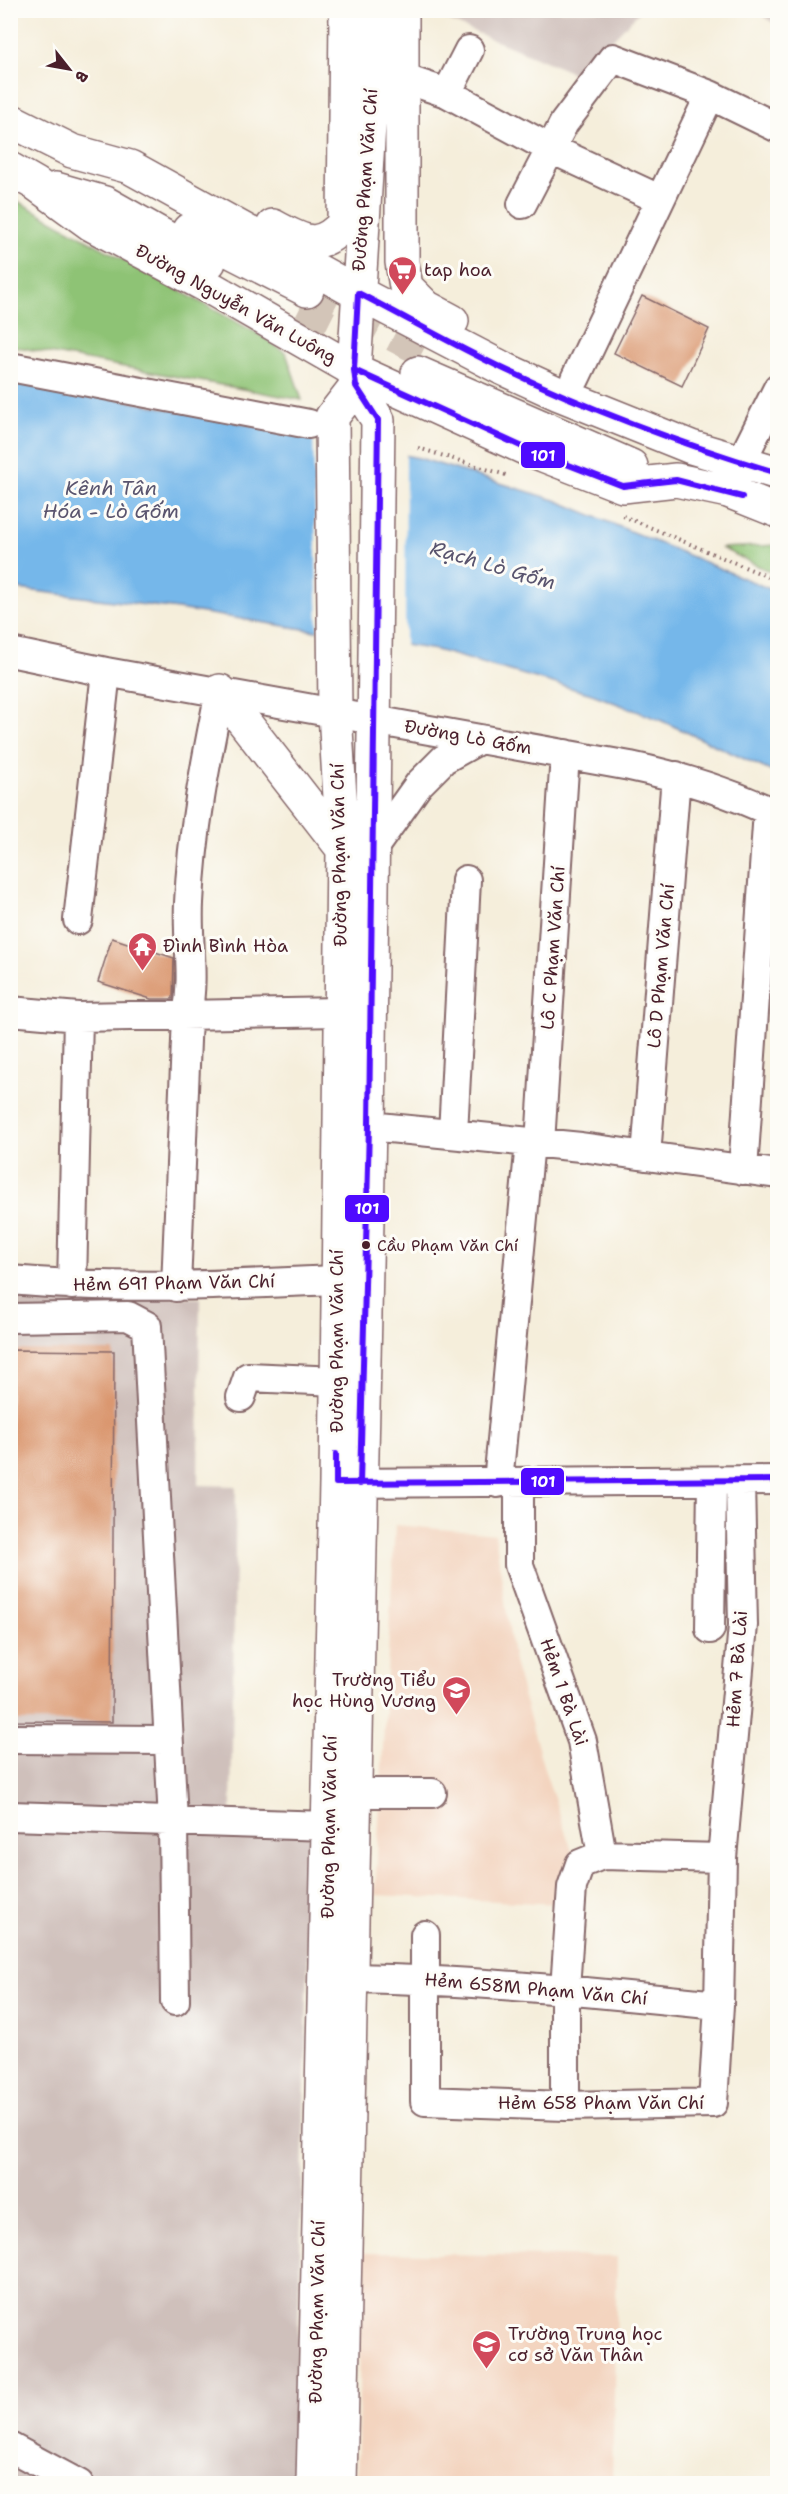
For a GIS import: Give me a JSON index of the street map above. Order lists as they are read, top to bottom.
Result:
{
  "streets": {
    "main road": ["Đường Phạm Văn Chí", "Đường Nguyễn Văn Luông"],
    "street": [
      "Đường Lò Gốm",
      "Lô C Phạm Văn Chí",
      "Lô D Phạm Văn Chí",
      "Hẻm 691 Phạm Văn Chí",
      "Hẻm 7 Bà Lài",
      "Hẻm 1 Bà Lài",
      "Hẻm 658M Phạm Văn Chí",
      "Hẻm 658 Phạm Văn Chí"
    ]
  },
  "crossings": [
    ["Đường Phạm Văn Chí", "Đường Nguyễn Văn Luông"],
    ["Đường Phạm Văn Chí", "Đường Lò Gốm"],
    ["Đường Phạm Văn Chí", "Hẻm 691 Phạm Văn Chí"],
    ["Đường Phạm Văn Chí", "Hẻm 658M Phạm Văn Chí"],
    ["Đường Lò Gốm", "Lô C Phạm Văn Chí"],
    ["Đường Lò Gốm", "Lô D Phạm Văn Chí"],
    ["Lô C Phạm Văn Chí", "Hẻm 1 Bà Lài"],
    ["Hẻm 7 Bà Lài", "Hẻm 658 Phạm Văn Chí"],
    ["Hẻm 658M Phạm Văn Chí", "Hẻm 658 Phạm Văn Chí"]
  ],
  "water": ["Kênh Tân Hóa - Lò Gốm", "Rạch Lò Gốm"],
  "places": {
    "supermarket": ["tap hoa"],
    "temple": ["Đình Bình Hòa"],
    "other": ["Cầu Phạm Văn Chí"],
    "school or university": ["Trường Tiểu học Hùng Vương", "Trường Trung học cơ sở Văn Thân"]
  },
  "lines": ["transit line 101"],
  "north": "bottom right"
}
